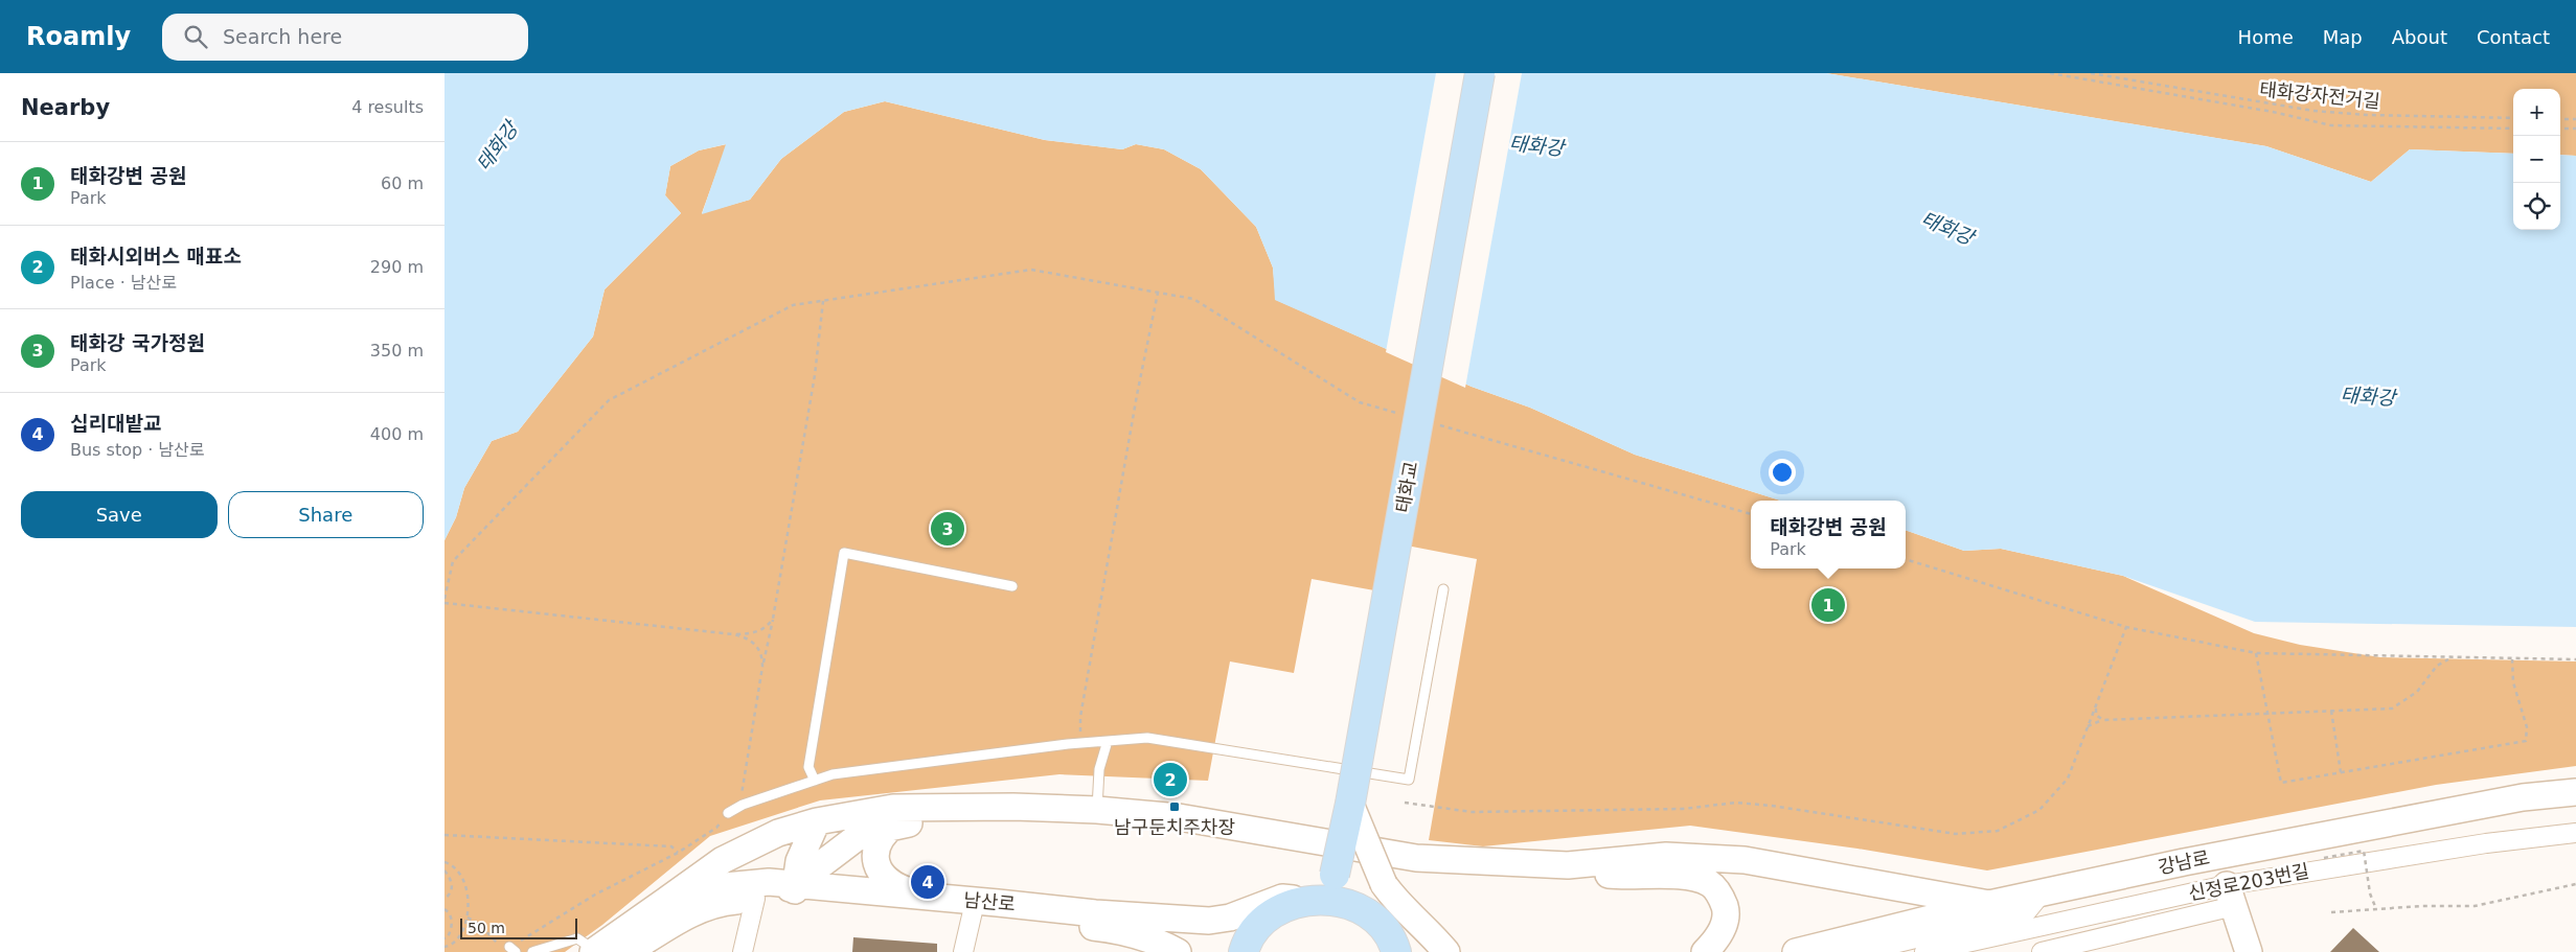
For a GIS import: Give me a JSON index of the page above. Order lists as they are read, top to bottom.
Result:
{
  "streets": {
    "main road": ["태화교", "강남로", "남산로"],
    "street": ["신정로203번길"],
    "path": ["태화강자전거길"]
  },
  "crossings": [
    ["태화교", "남산로"]
  ],
  "water": ["태화강"],
  "places": {
    "transit": ["남구둔치주차장"]
  },
  "scale_bar": "50 m",
  "page": {
    "header": "Roamly",
    "search": "Search here",
    "nav": [
      "Home",
      "Map",
      "About",
      "Contact"
    ],
    "heading": ["Nearby", "4 results"],
    "map_buttons": ["+", "−"],
    "list": [
      {
        "mark": "1",
        "name": "태화강변 공원",
        "note": "Park",
        "value": "60 m"
      },
      {
        "mark": "2",
        "name": "태화시외버스 매표소",
        "note": "Place · 남산로",
        "value": "290 m"
      },
      {
        "mark": "3",
        "name": "태화강 국가정원",
        "note": "Park",
        "value": "350 m"
      },
      {
        "mark": "4",
        "name": "십리대밭교",
        "note": "Bus stop · 남산로",
        "value": "400 m"
      }
    ],
    "buttons": ["Save", "Share"],
    "popup": ["태화강변 공원", "Park"],
    "pins": [
      "3",
      "1",
      "2",
      "4"
    ],
    "scale": "50 m"
  }
}
